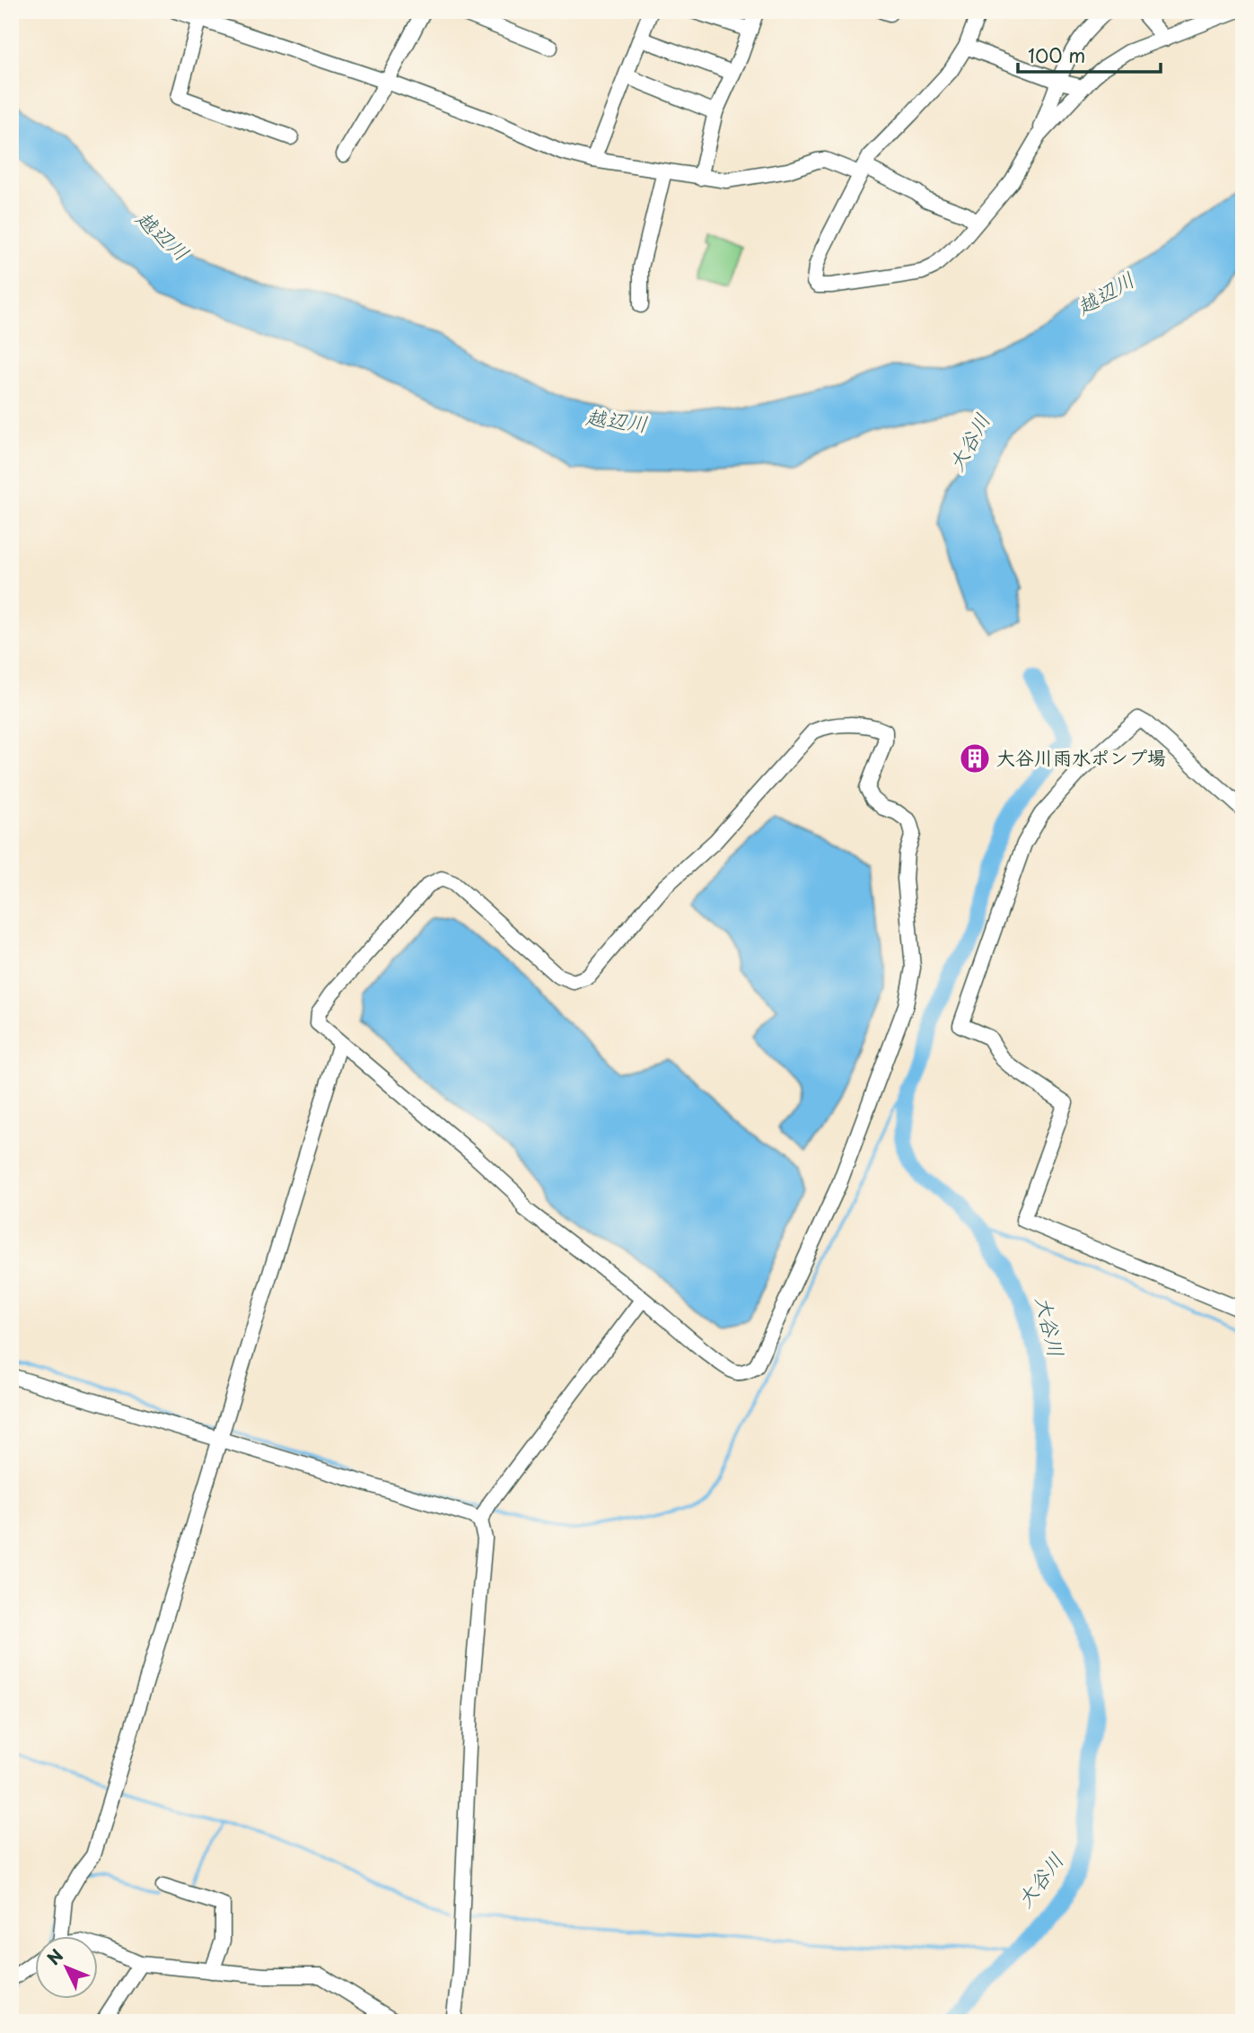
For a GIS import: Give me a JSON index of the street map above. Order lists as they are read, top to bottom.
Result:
{
  "water": ["越辺川", "大谷川"],
  "places": {
    "building": ["大谷川雨水ポンプ場"]
  },
  "scale_bar": "100 m",
  "north": "top left"
}
